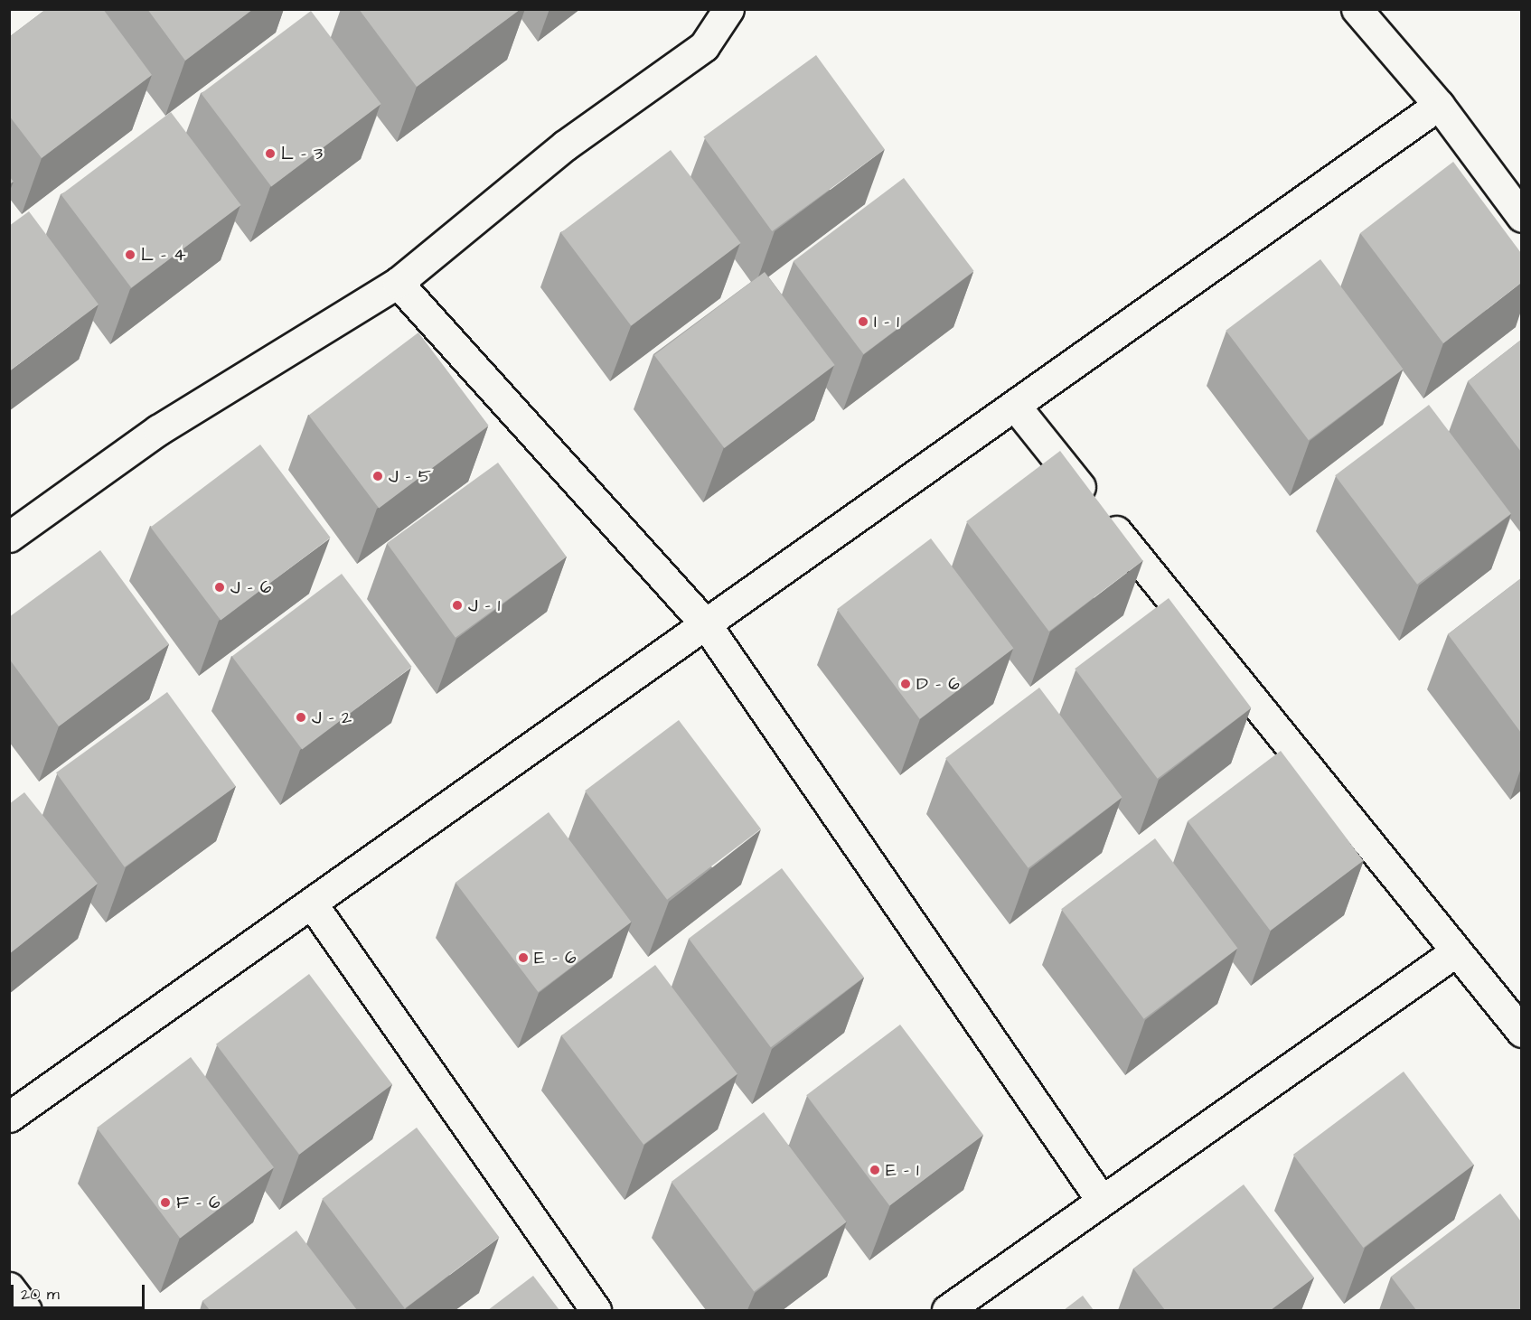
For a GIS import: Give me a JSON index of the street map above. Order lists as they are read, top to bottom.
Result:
{
  "places": [
    "L - 3",
    "L - 4",
    "I - 1",
    "J - 5",
    "J - 6",
    "J - 1",
    "D - 6",
    "J - 2",
    "E - 6",
    "E - 1",
    "F - 6"
  ],
  "scale_bar": "20 m"
}
